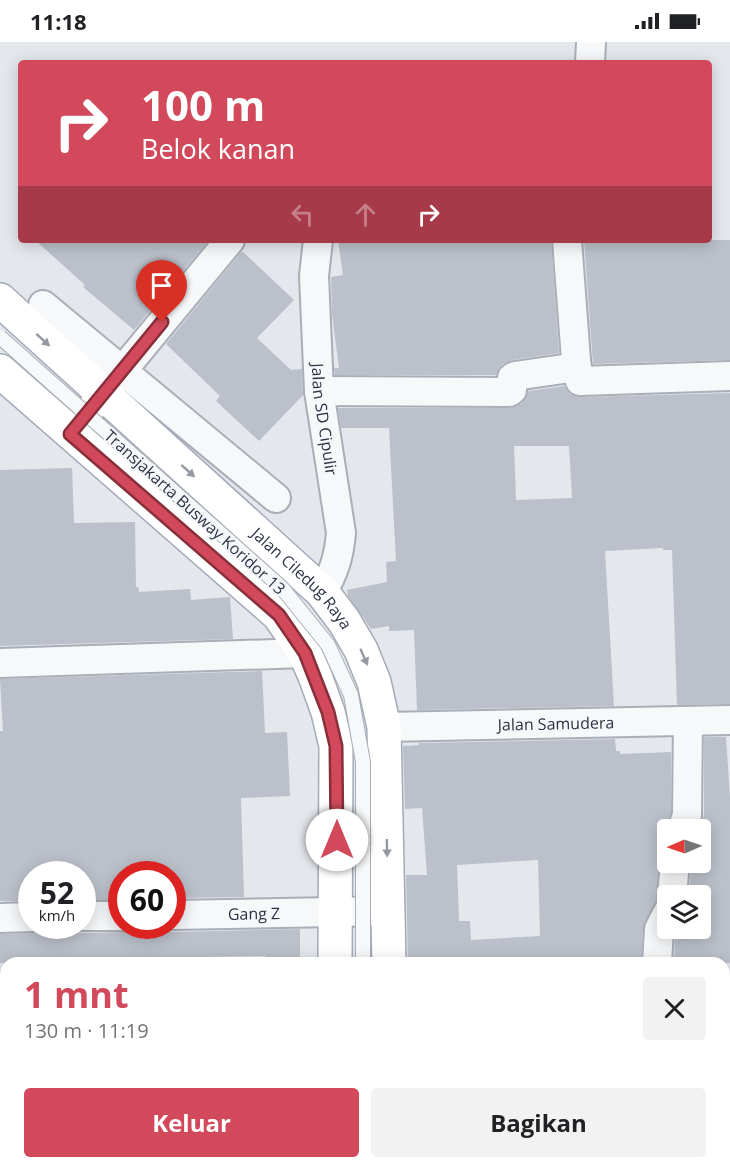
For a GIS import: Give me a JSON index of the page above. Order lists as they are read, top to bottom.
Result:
{
  "streets": {
    "main road": ["Jalan Ciledug Raya"],
    "street": ["Jalan SD Cipulir", "Jalan Samudera", "Gang Z"],
    "lane": ["Transjakarta Busway Koridor 13"]
  },
  "crossings": [
    ["Jalan SD Cipulir", "Jalan Ciledug Raya"],
    ["Jalan Ciledug Raya", "Jalan Samudera"],
    ["Jalan Ciledug Raya", "Gang Z"]
  ],
  "north": "left",
  "page": {
    "status": "11:18",
    "turn": ["100 m", "Belok kanan"],
    "speed": "52 km/h",
    "limit": "60",
    "heading": ["1 mnt", "130 m · 11:19"],
    "buttons": ["Keluar", "Bagikan"]
  }
}
